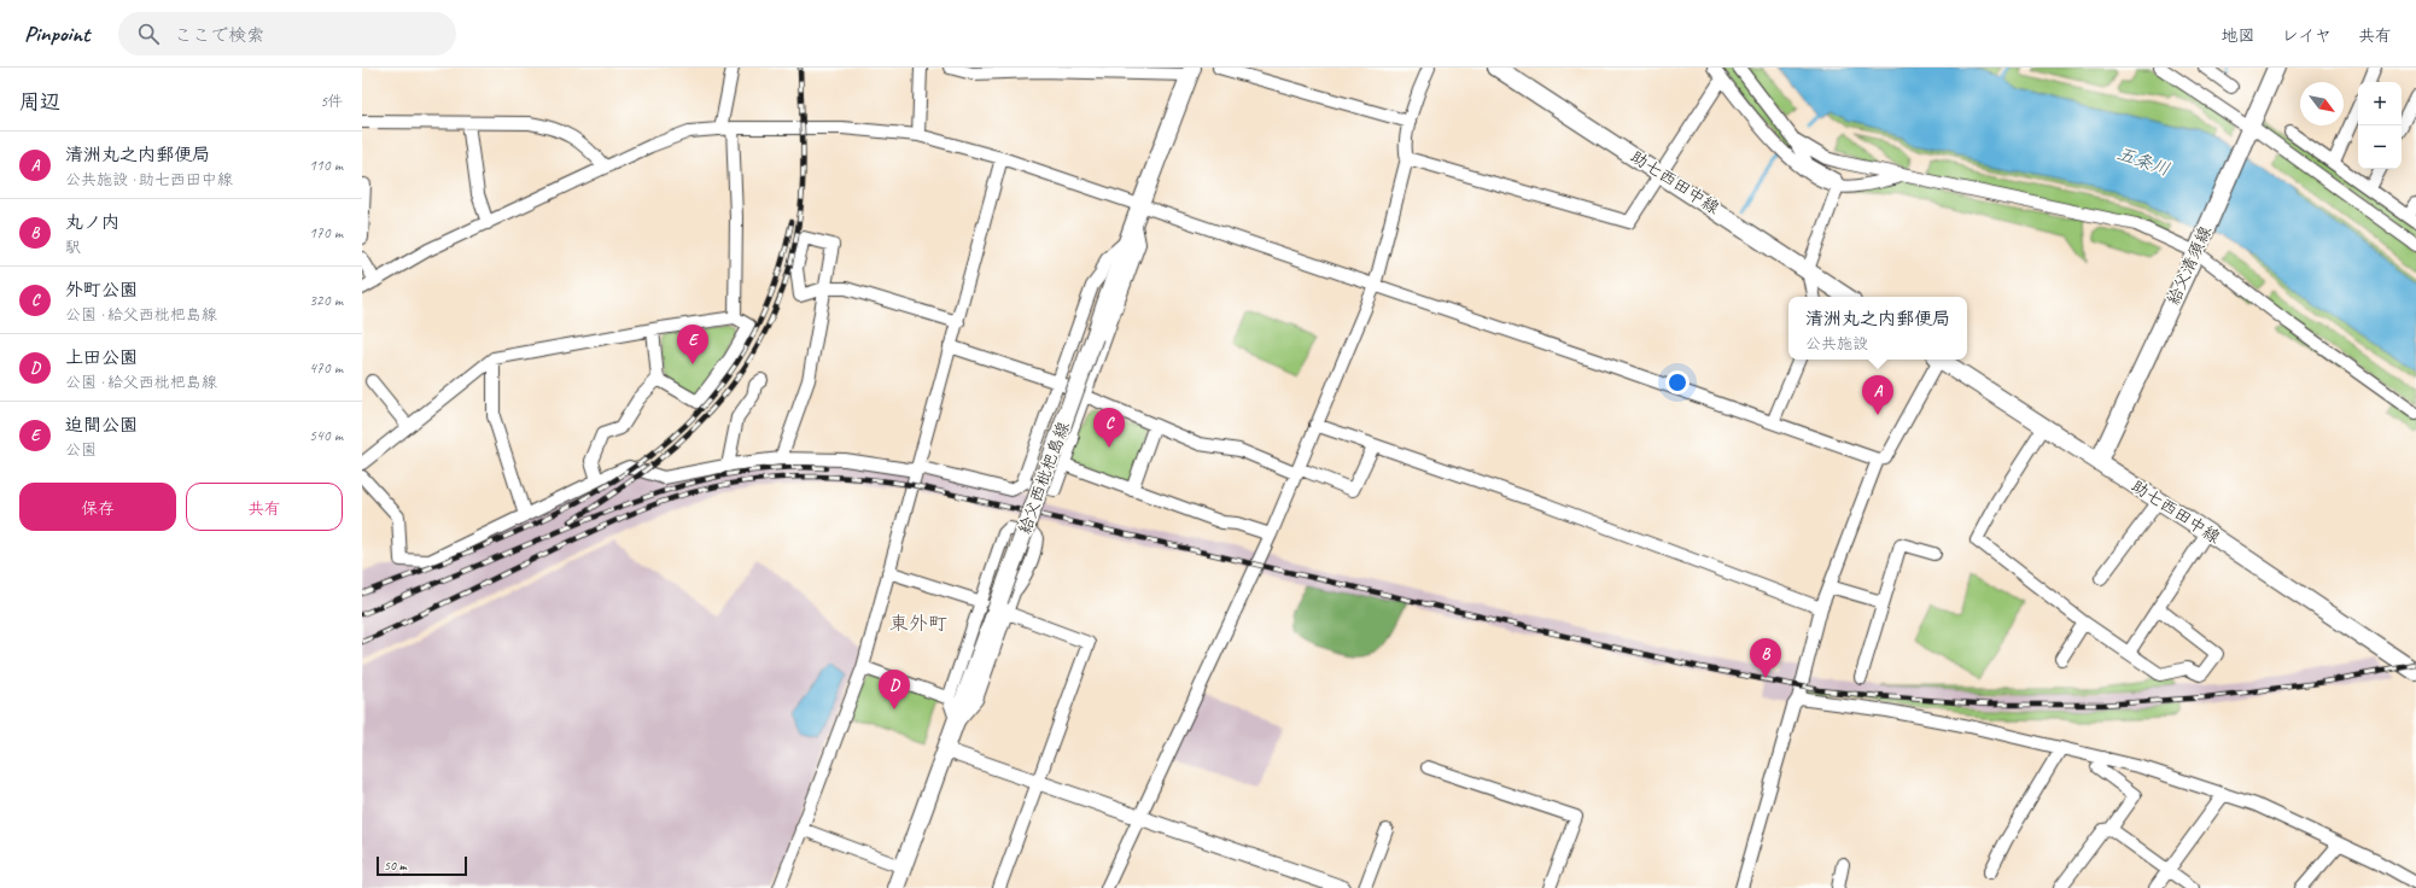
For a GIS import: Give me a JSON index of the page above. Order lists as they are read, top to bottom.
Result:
{
  "streets": {
    "main road": ["助七西田中線", "給父清須線", "給父西枇杷島線"]
  },
  "crossings": [
    ["助七西田中線", "給父清須線"]
  ],
  "districts": ["東外町"],
  "water": ["五条川"],
  "scale_bar": "50 m",
  "north": "bottom right",
  "page": {
    "header": "Pinpoint",
    "search": "ここで検索",
    "nav": ["地図", "レイヤ", "共有"],
    "heading": ["周辺", "5件"],
    "map_buttons": ["+", "−"],
    "list": [
      {
        "mark": "A",
        "name": "清洲丸之内郵便局",
        "note": "公共施設 · 助七西田中線",
        "value": "110 m"
      },
      {
        "mark": "B",
        "name": "丸ノ内",
        "note": "駅",
        "value": "170 m"
      },
      {
        "mark": "C",
        "name": "外町公園",
        "note": "公園 · 給父西枇杷島線",
        "value": "320 m"
      },
      {
        "mark": "D",
        "name": "上田公園",
        "note": "公園 · 給父西枇杷島線",
        "value": "470 m"
      },
      {
        "mark": "E",
        "name": "迫間公園",
        "note": "公園",
        "value": "540 m"
      }
    ],
    "popup": ["清洲丸之内郵便局", "公共施設"],
    "pins": [
      "E",
      "A",
      "C",
      "B",
      "D"
    ],
    "buttons": ["保存", "共有"],
    "scale": "50 m"
  }
}
